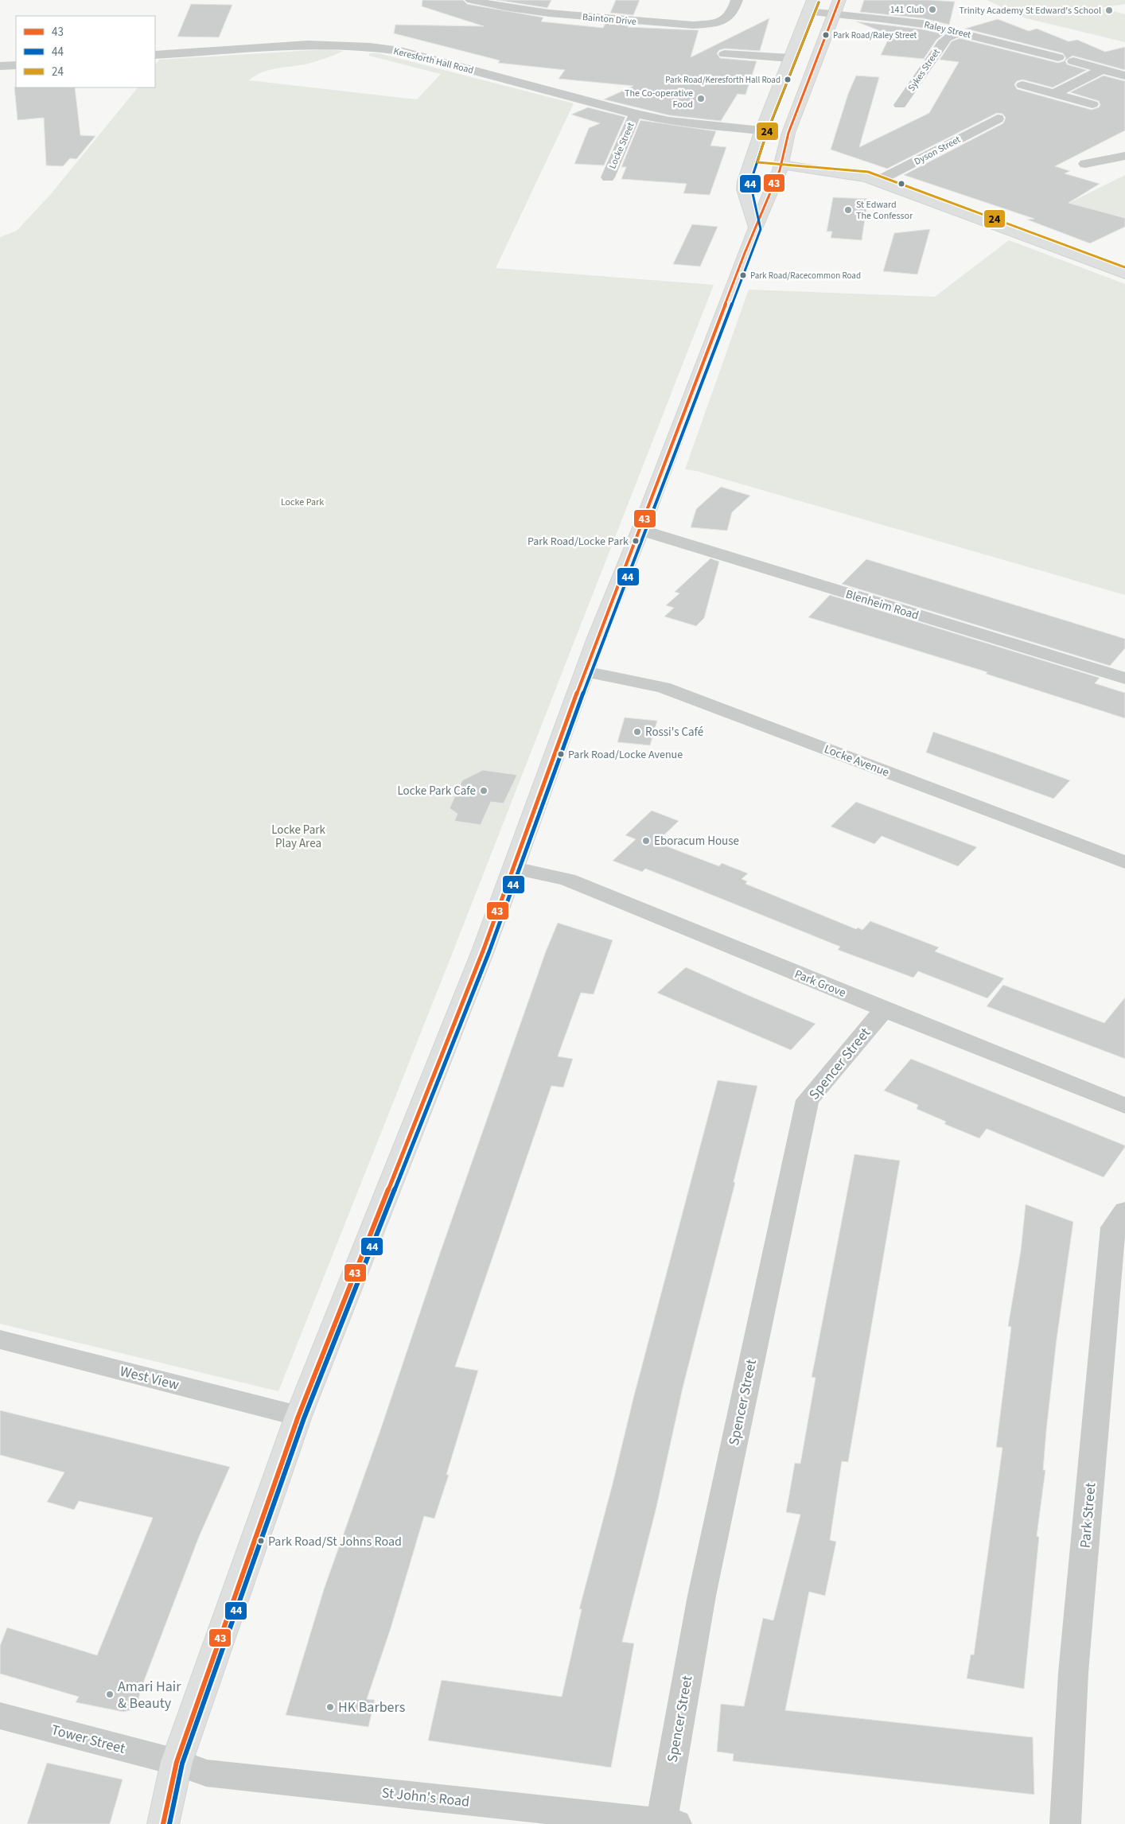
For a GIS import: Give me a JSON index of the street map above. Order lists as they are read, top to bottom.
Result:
{
  "streets": {
    "street": [
      "Bainton Drive",
      "Raley Street",
      "Keresforth Hall Road",
      "Sykes Street",
      "Locke Street",
      "Dyson Street",
      "Blenheim Road",
      "Locke Avenue",
      "Park Grove",
      "Spencer Street",
      "West View",
      "Park Street",
      "Tower Street",
      "St John's Road"
    ]
  },
  "crossings": [
    ["Raley Street", "Sykes Street"],
    ["Keresforth Hall Road", "Locke Street"],
    ["Park Grove", "Spencer Street"],
    ["Spencer Street", "St John's Road"],
    ["Tower Street", "St John's Road"]
  ],
  "parks": ["Locke Park", "Locke Park Play Area"],
  "places": [
    "141 Club",
    "Trinity Academy St Edward's School",
    "Park Road/Raley Street",
    "Park Road/Keresforth Hall Road",
    "The Co-operative Food",
    "St Edward The Confessor",
    "Park Road/Racecommon Road",
    "Park Road/Locke Park",
    "Rossi's Café",
    "Park Road/Locke Avenue",
    "Locke Park Cafe",
    "Eboracum House",
    "Park Road/St Johns Road",
    "Amari Hair & Beauty",
    "HK Barbers"
  ],
  "lines": ["transit line 43", "transit line 44", "transit line 24"],
  "legend": ["43", "44", "24"]
}
